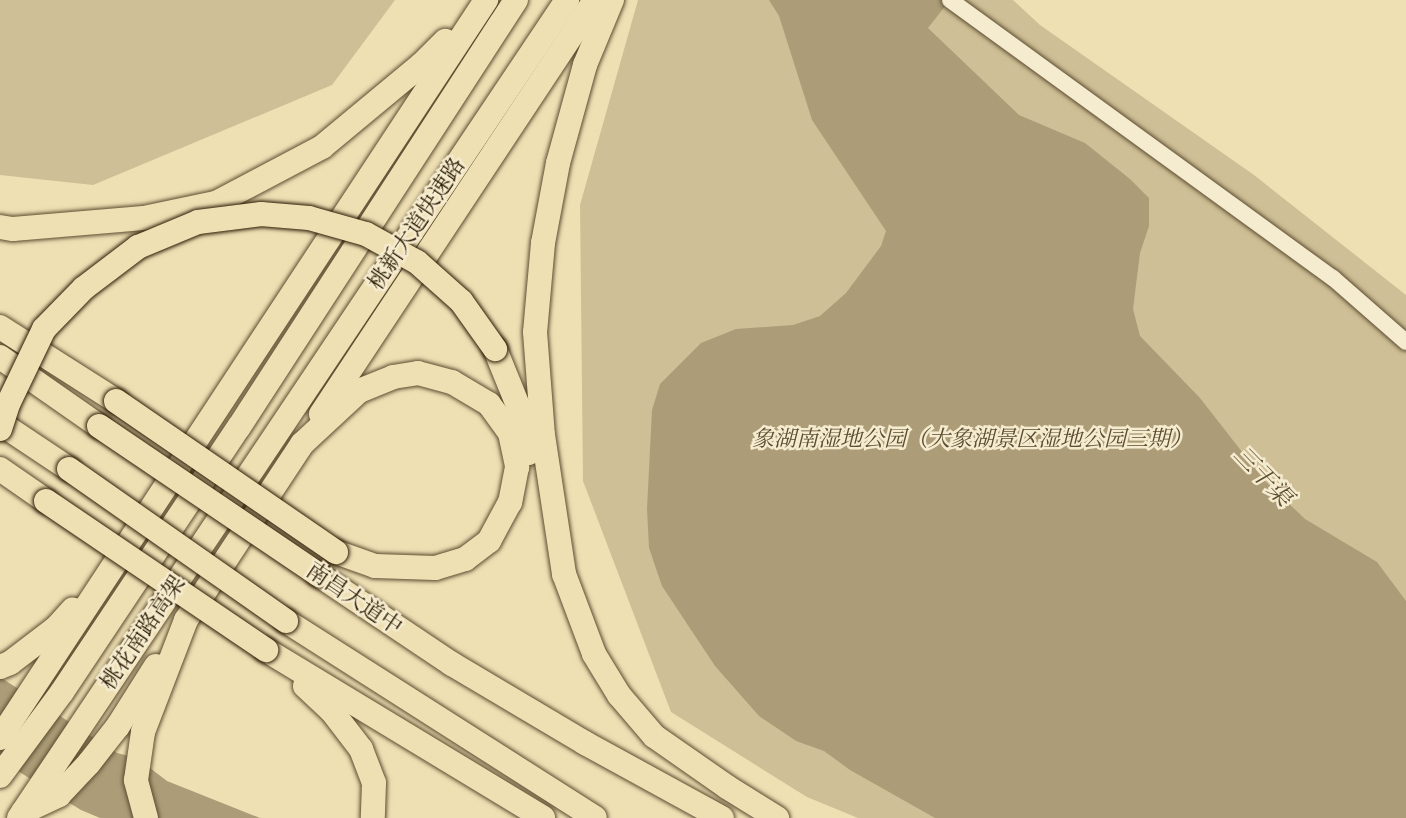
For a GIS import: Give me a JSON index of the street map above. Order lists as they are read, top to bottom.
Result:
{
  "streets": {
    "highway": ["桃新大道快速路", "南昌大道中", "桃花南路高架"]
  },
  "crossings": [
    ["桃新大道快速路", "桃花南路高架"]
  ],
  "water": ["三干渠"],
  "parks": ["象湖南湿地公园（大象湖景区湿地公园三期）"]
}
